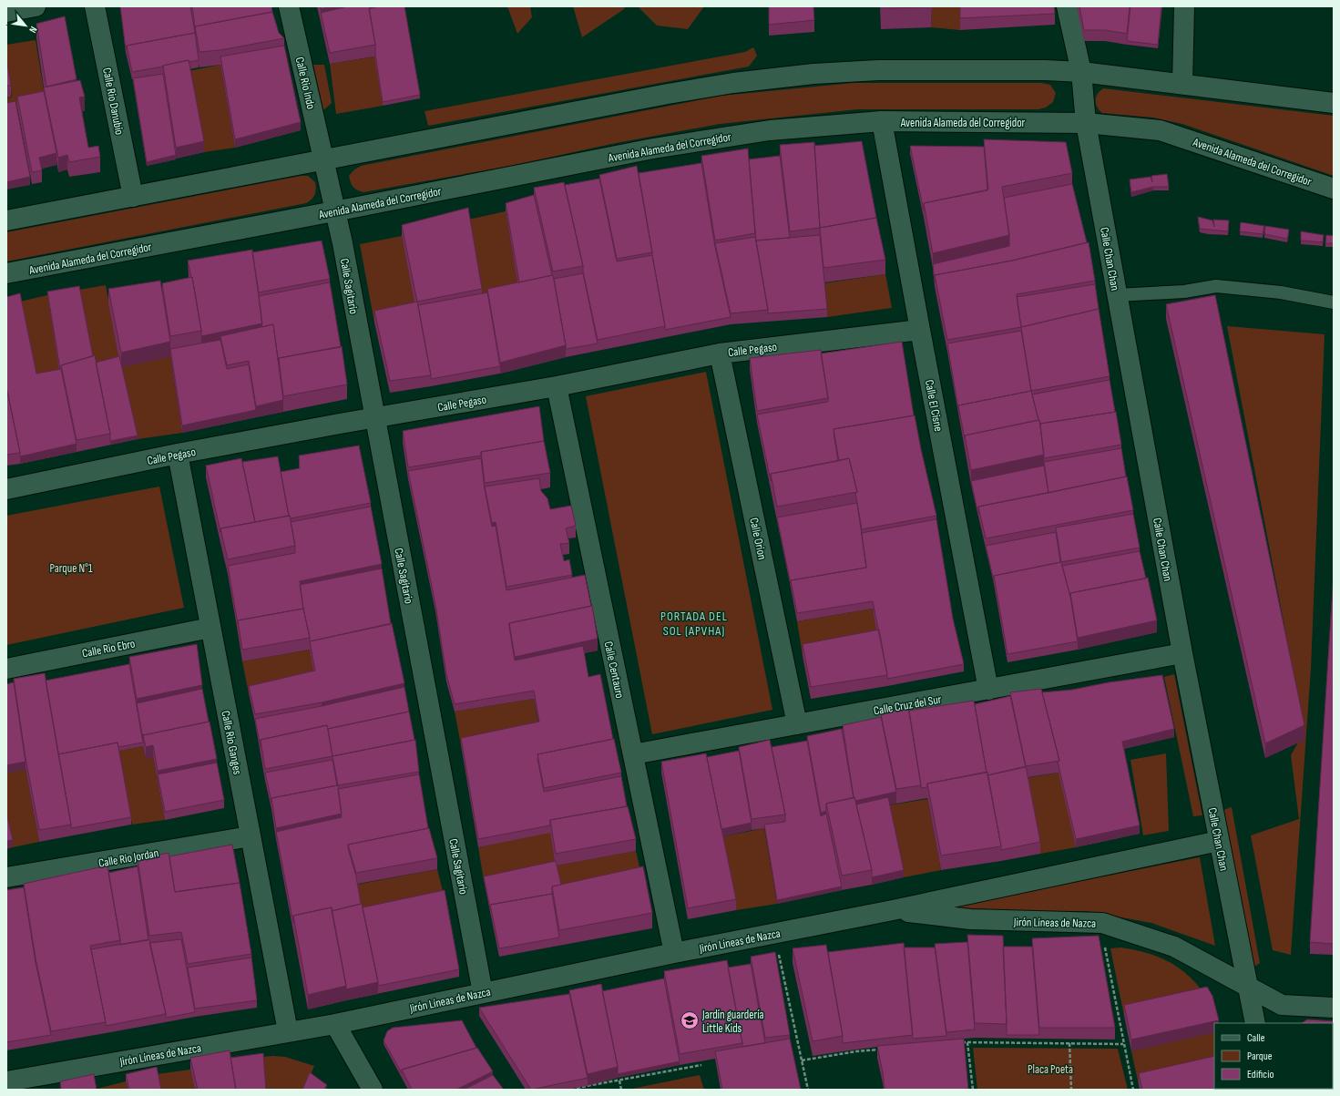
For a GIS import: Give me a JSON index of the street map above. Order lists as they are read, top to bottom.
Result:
{
  "streets": {
    "street": [
      "Calle Rio Indo",
      "Calle Rio Danubio",
      "Avenida Alameda del Corregidor",
      "Calle Chan Chan",
      "Calle Sagitario",
      "Calle Pegaso",
      "Calle El Cisne",
      "Calle Orion",
      "Calle Rio Ebro",
      "Calle Centauro",
      "Calle Cruz del Sur",
      "Calle Rio Ganges",
      "Calle Rio Jordan",
      "Jirón Líneas de Nazca"
    ]
  },
  "crossings": [
    ["Calle Rio Indo", "Calle Sagitario"],
    ["Avenida Alameda del Corregidor", "Calle Chan Chan"],
    ["Avenida Alameda del Corregidor", "Calle Sagitario"],
    ["Avenida Alameda del Corregidor", "Calle El Cisne"],
    ["Calle Chan Chan", "Calle Cruz del Sur"],
    ["Calle Chan Chan", "Jirón Líneas de Nazca"],
    ["Calle Sagitario", "Calle Pegaso"],
    ["Calle Sagitario", "Jirón Líneas de Nazca"],
    ["Calle Pegaso", "Calle El Cisne"],
    ["Calle Pegaso", "Calle Orion"],
    ["Calle Pegaso", "Calle Centauro"],
    ["Calle Pegaso", "Calle Rio Ganges"],
    ["Calle El Cisne", "Calle Cruz del Sur"],
    ["Calle Orion", "Calle Cruz del Sur"],
    ["Calle Rio Ebro", "Calle Rio Ganges"],
    ["Calle Centauro", "Calle Cruz del Sur"],
    ["Calle Centauro", "Jirón Líneas de Nazca"],
    ["Calle Rio Ganges", "Calle Rio Jordan"],
    ["Calle Rio Ganges", "Jirón Líneas de Nazca"]
  ],
  "districts": ["PORTADA DEL SOL (APVHA)"],
  "parks": ["Parque N°1", "Placa Poeta"],
  "places": {
    "school or university": ["Jardín guardería Little Kids"]
  },
  "legend": ["Calle", "Parque", "Edificio"],
  "north": "bottom right"
}
